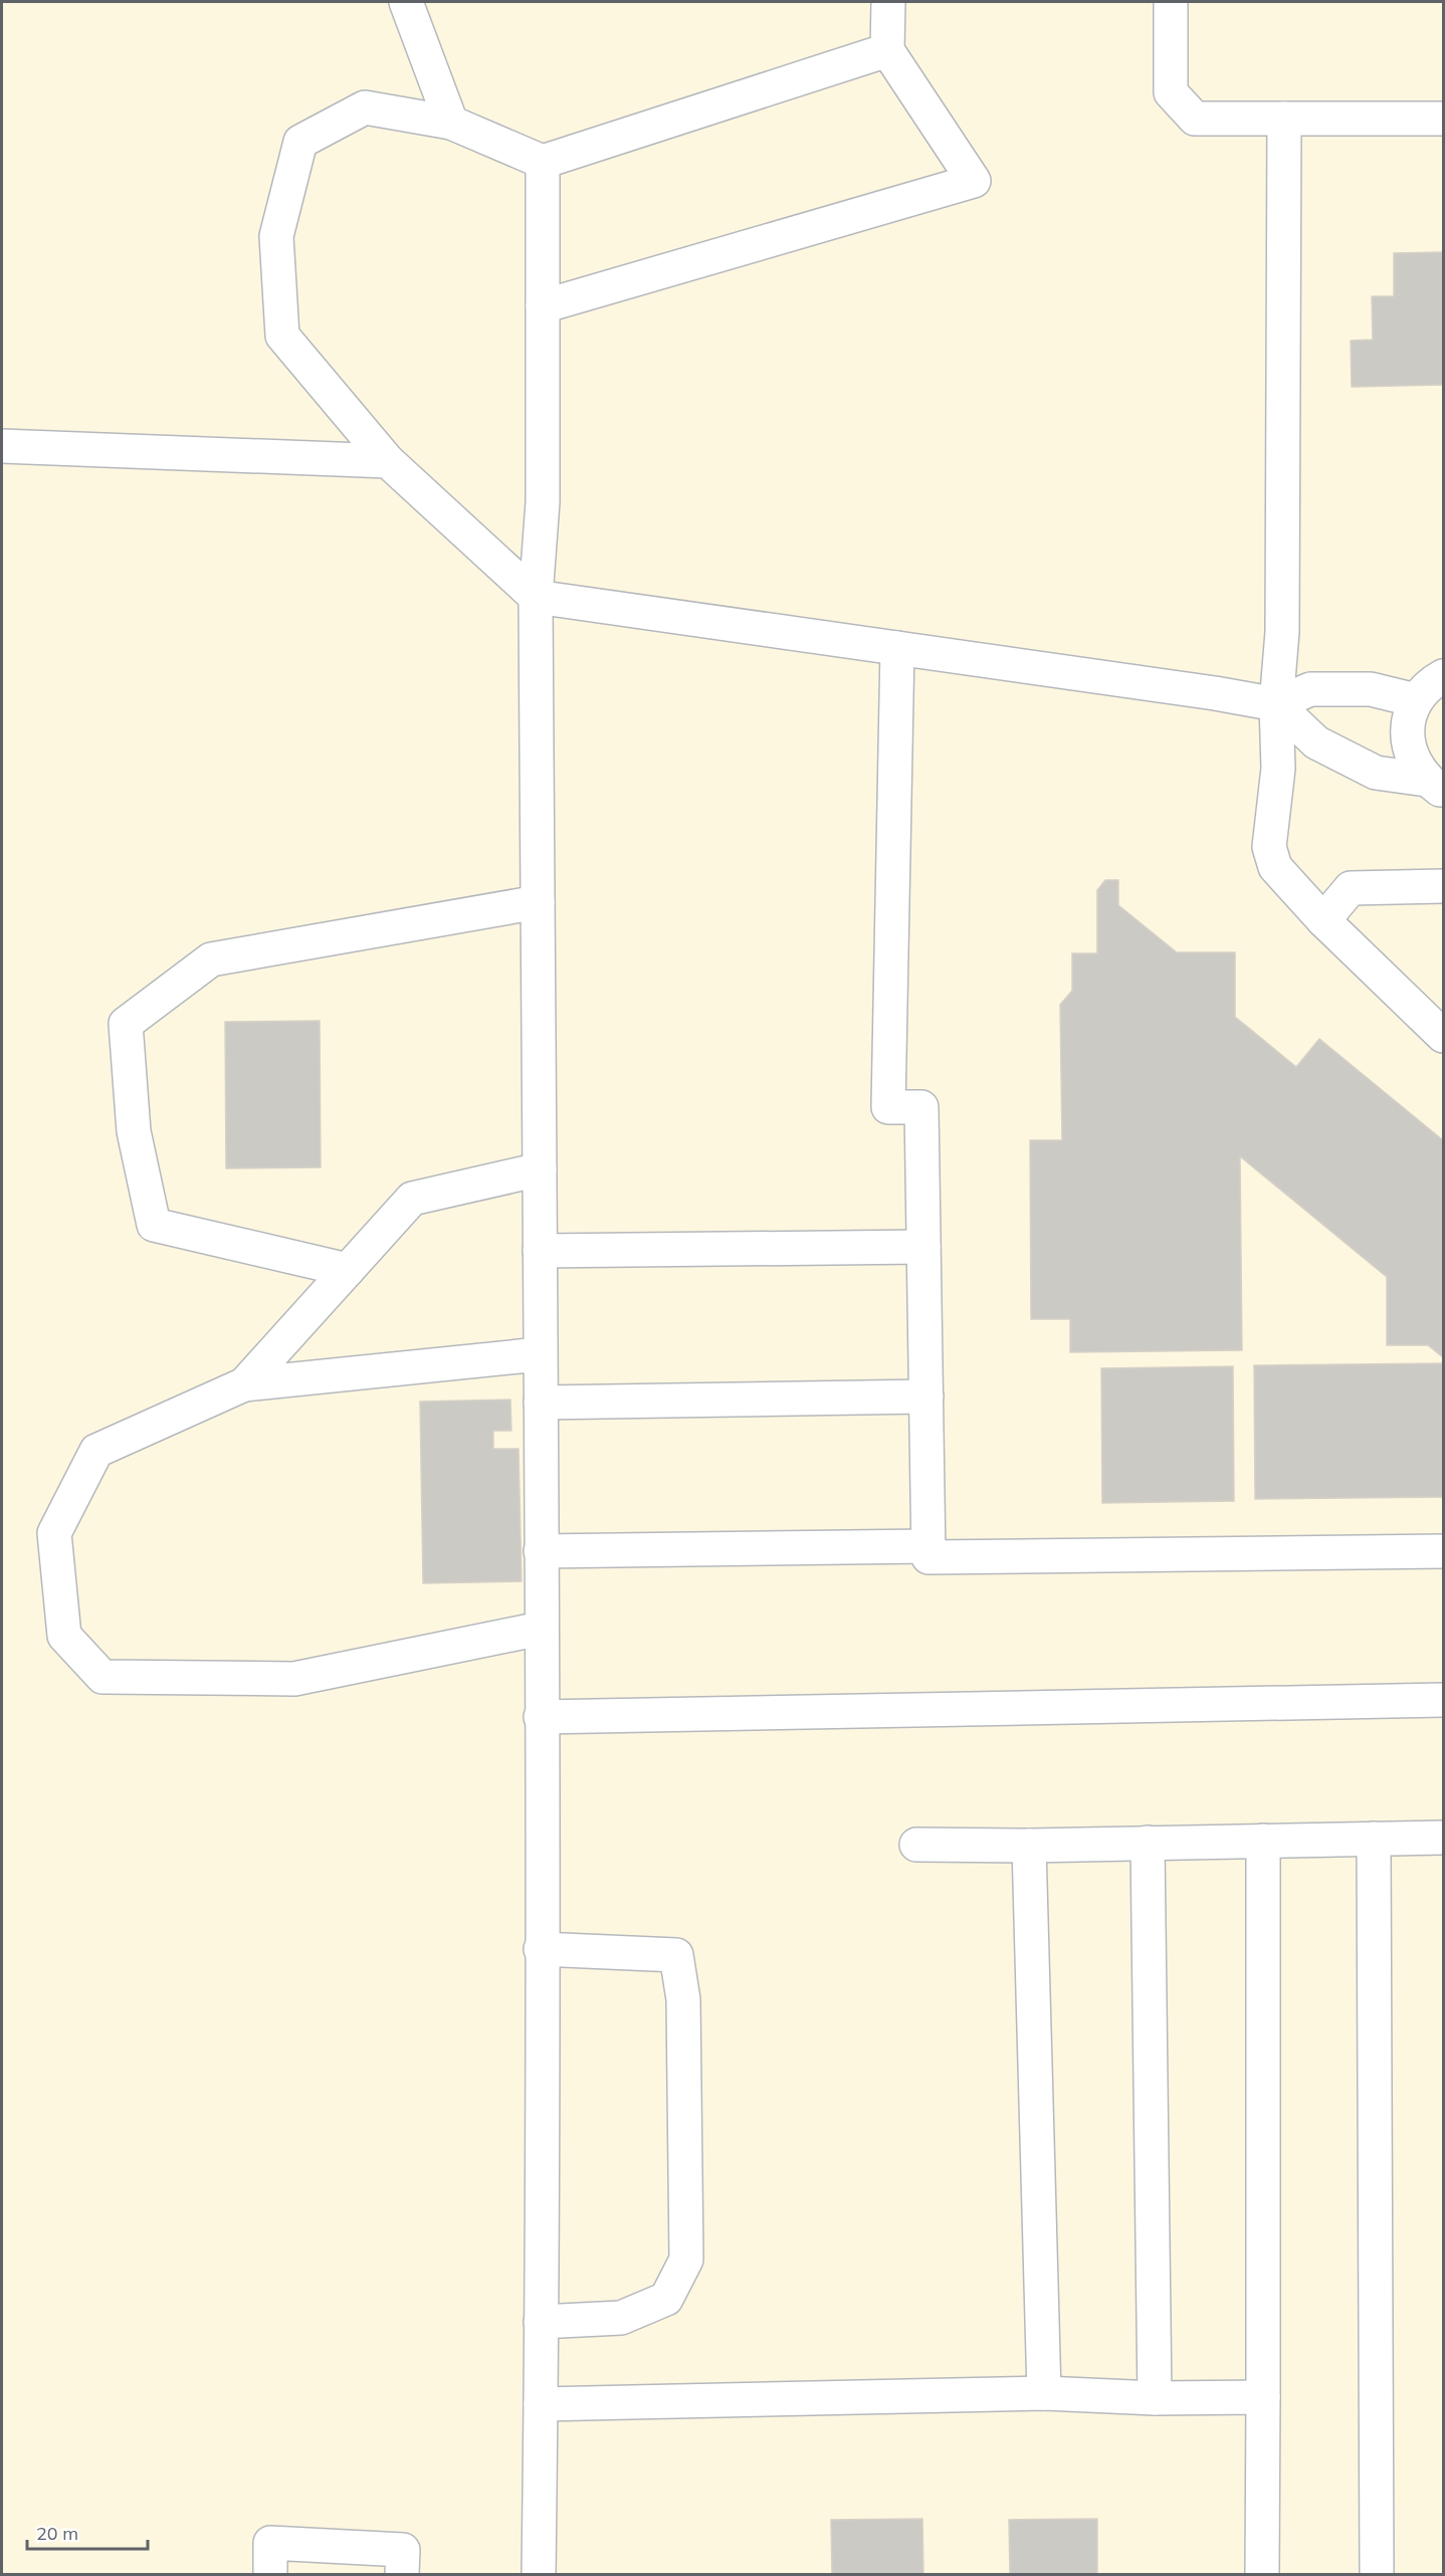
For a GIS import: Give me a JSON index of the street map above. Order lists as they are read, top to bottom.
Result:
{
  "scale_bar": "20 m"
}
